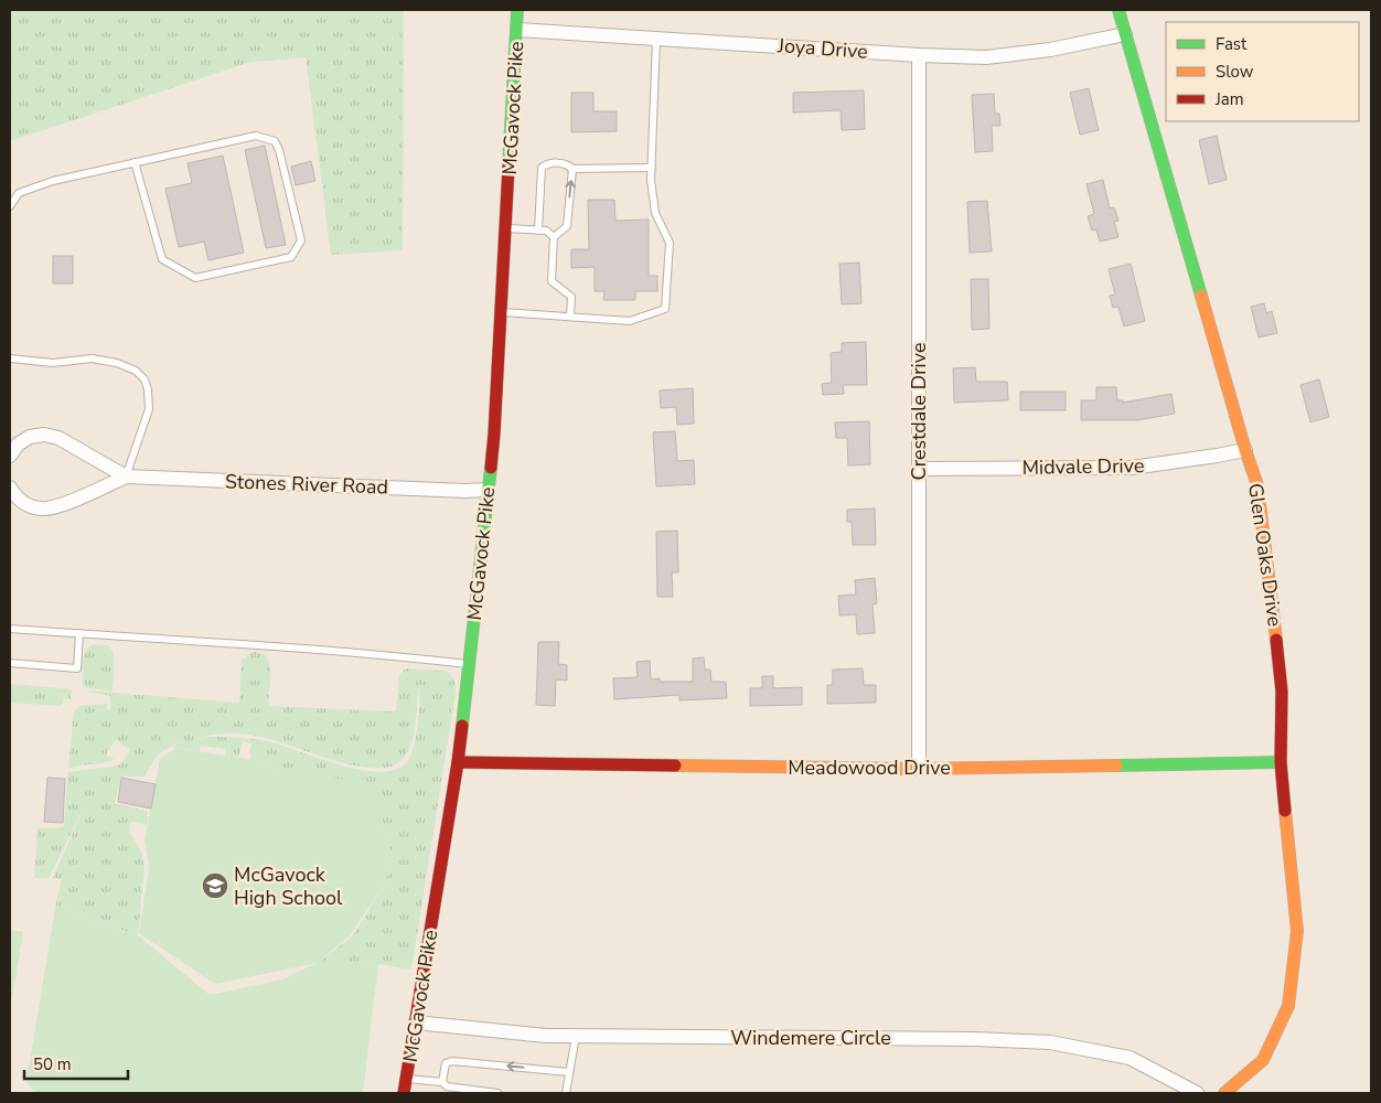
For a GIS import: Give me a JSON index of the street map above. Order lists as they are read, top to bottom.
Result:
{
  "streets": {
    "street": [
      "Joya Drive",
      "McGavock Pike",
      "Crestdale Drive",
      "Midvale Drive",
      "Stones River Road",
      "Glen Oaks Drive",
      "Meadowood Drive",
      "Windemere Circle"
    ]
  },
  "crossings": [
    ["Joya Drive", "McGavock Pike"],
    ["Joya Drive", "Crestdale Drive"],
    ["Joya Drive", "Glen Oaks Drive"],
    ["McGavock Pike", "Stones River Road"],
    ["McGavock Pike", "Meadowood Drive"],
    ["McGavock Pike", "Windemere Circle"],
    ["Crestdale Drive", "Midvale Drive"],
    ["Crestdale Drive", "Meadowood Drive"],
    ["Midvale Drive", "Glen Oaks Drive"],
    ["Glen Oaks Drive", "Meadowood Drive"]
  ],
  "places": {
    "school or university": ["McGavock High School"]
  },
  "legend": ["Fast", "Slow", "Jam"],
  "scale_bar": "50 m"
}
